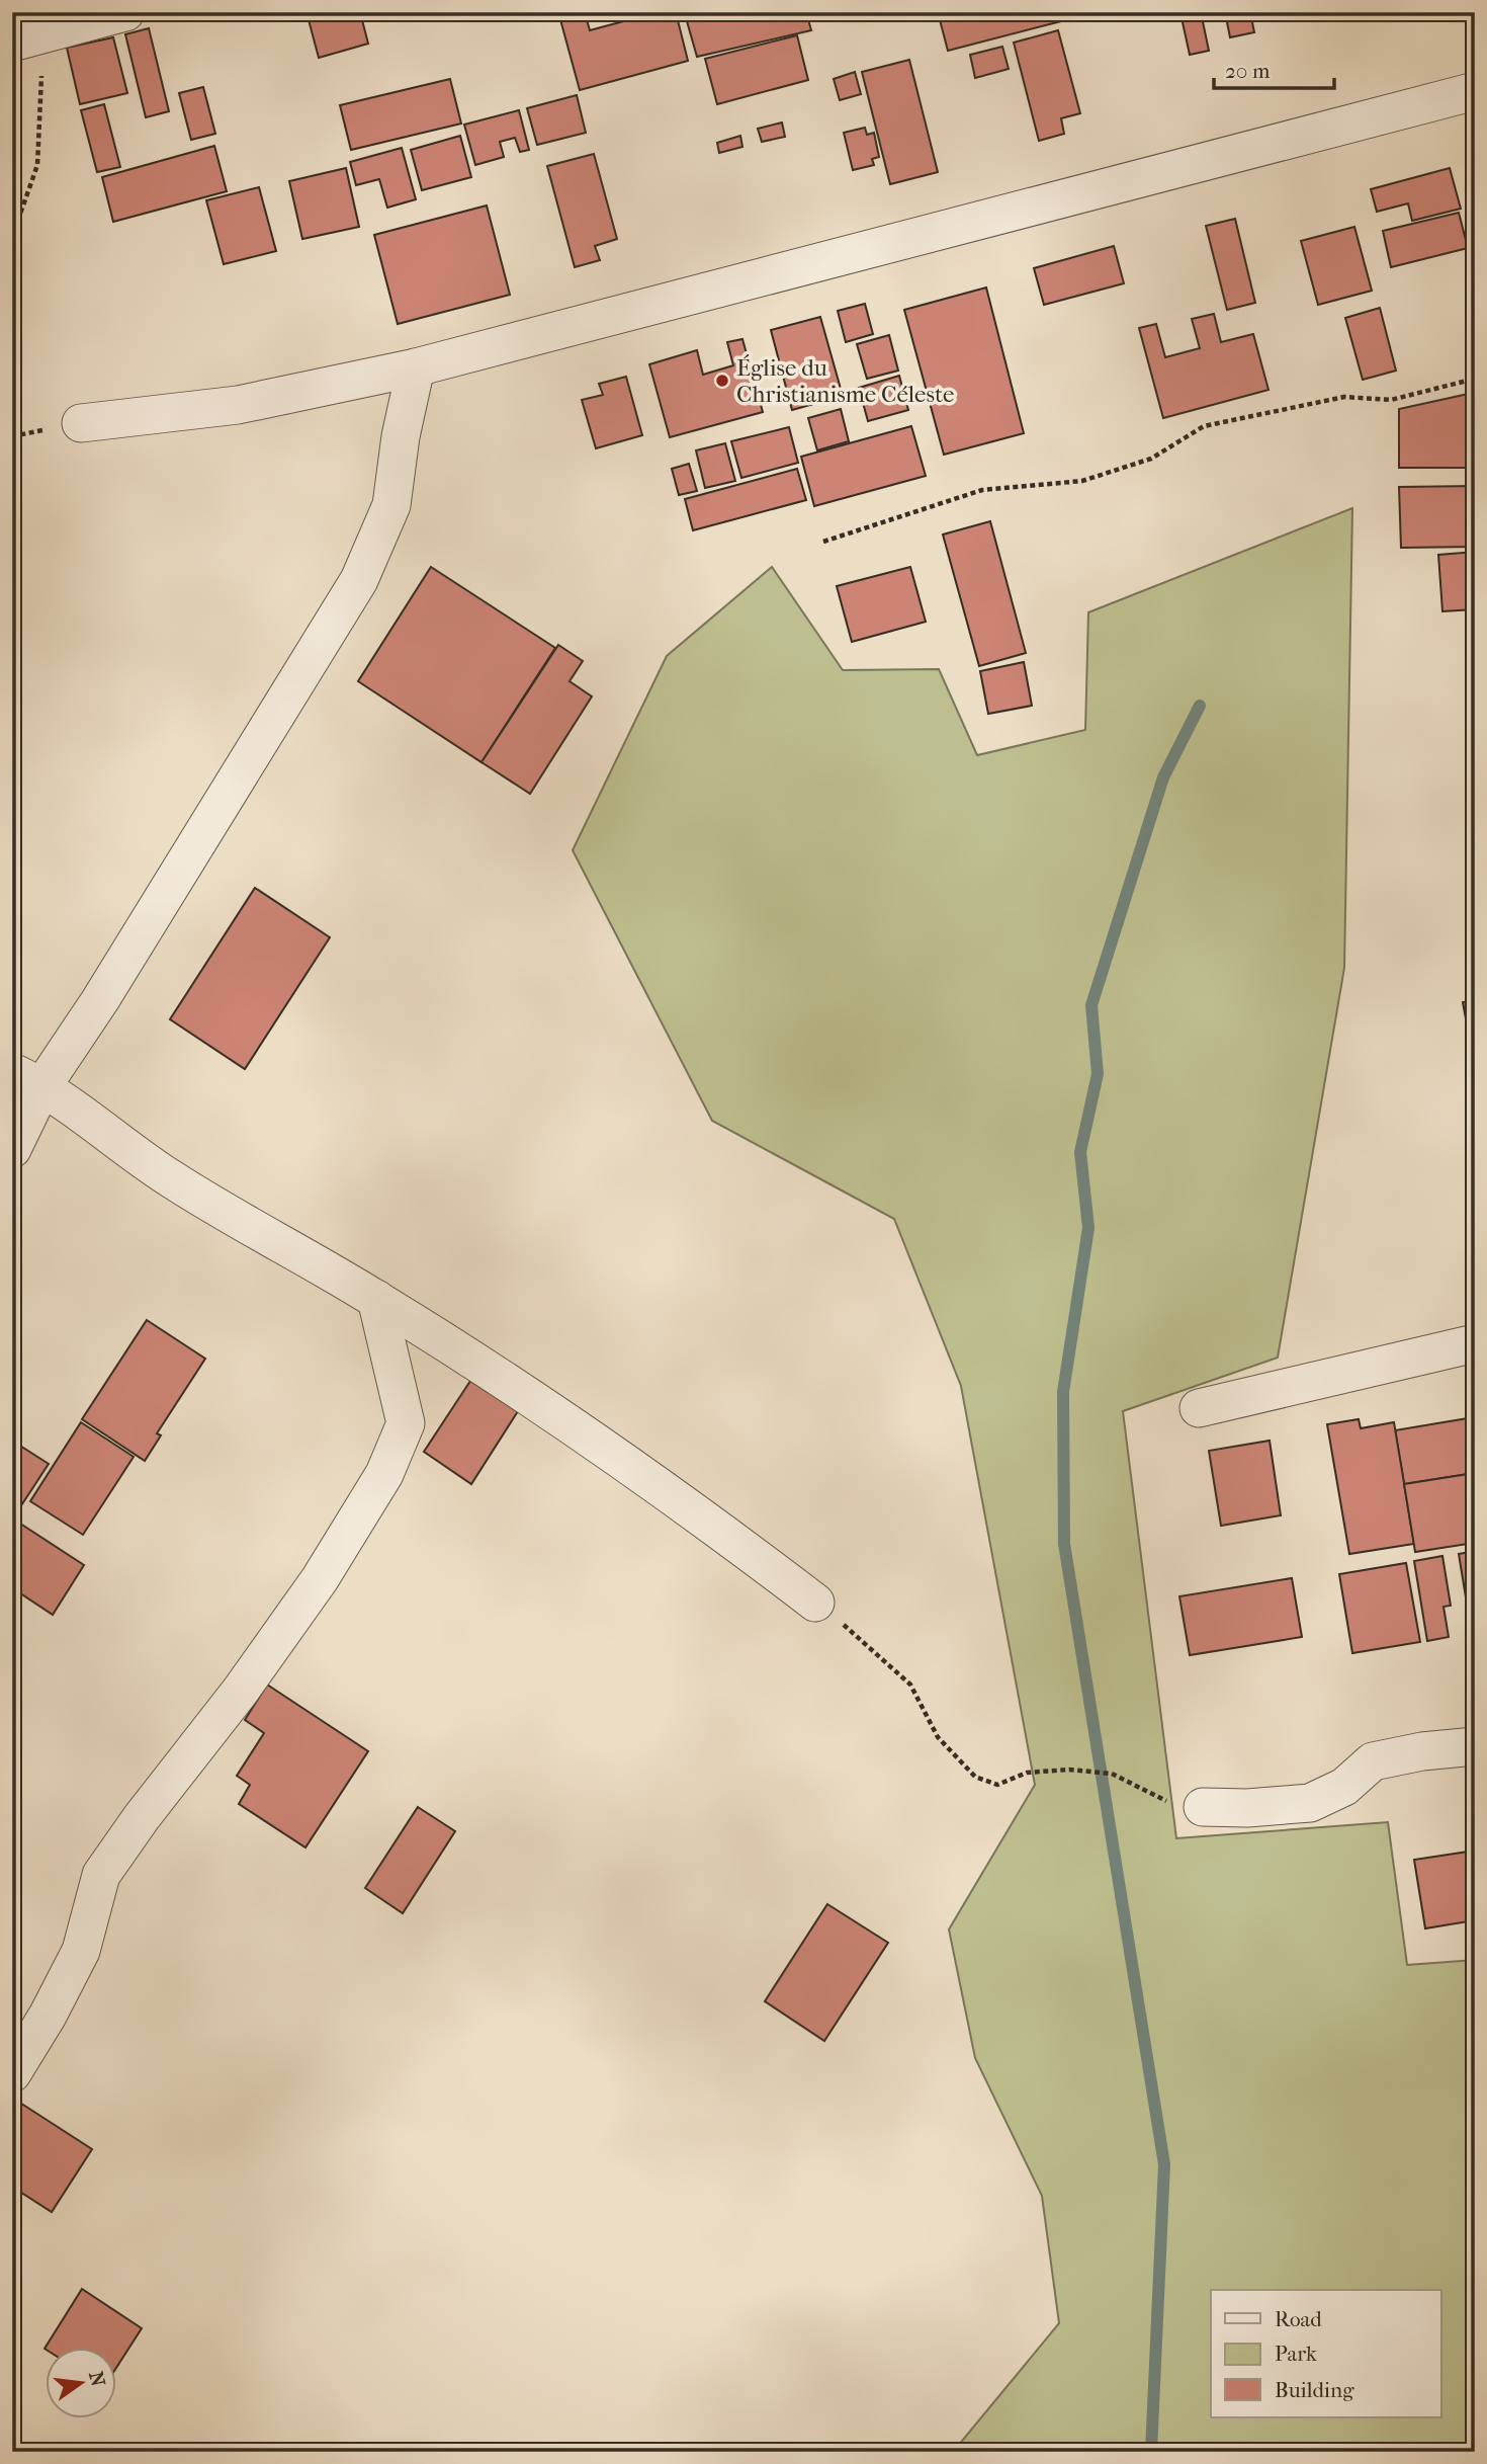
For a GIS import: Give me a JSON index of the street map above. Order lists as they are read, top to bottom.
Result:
{
  "places": ["Église du Christianisme Céleste"],
  "legend": ["Road", "Park", "Building"],
  "scale_bar": "20 m",
  "north": "right"
}
